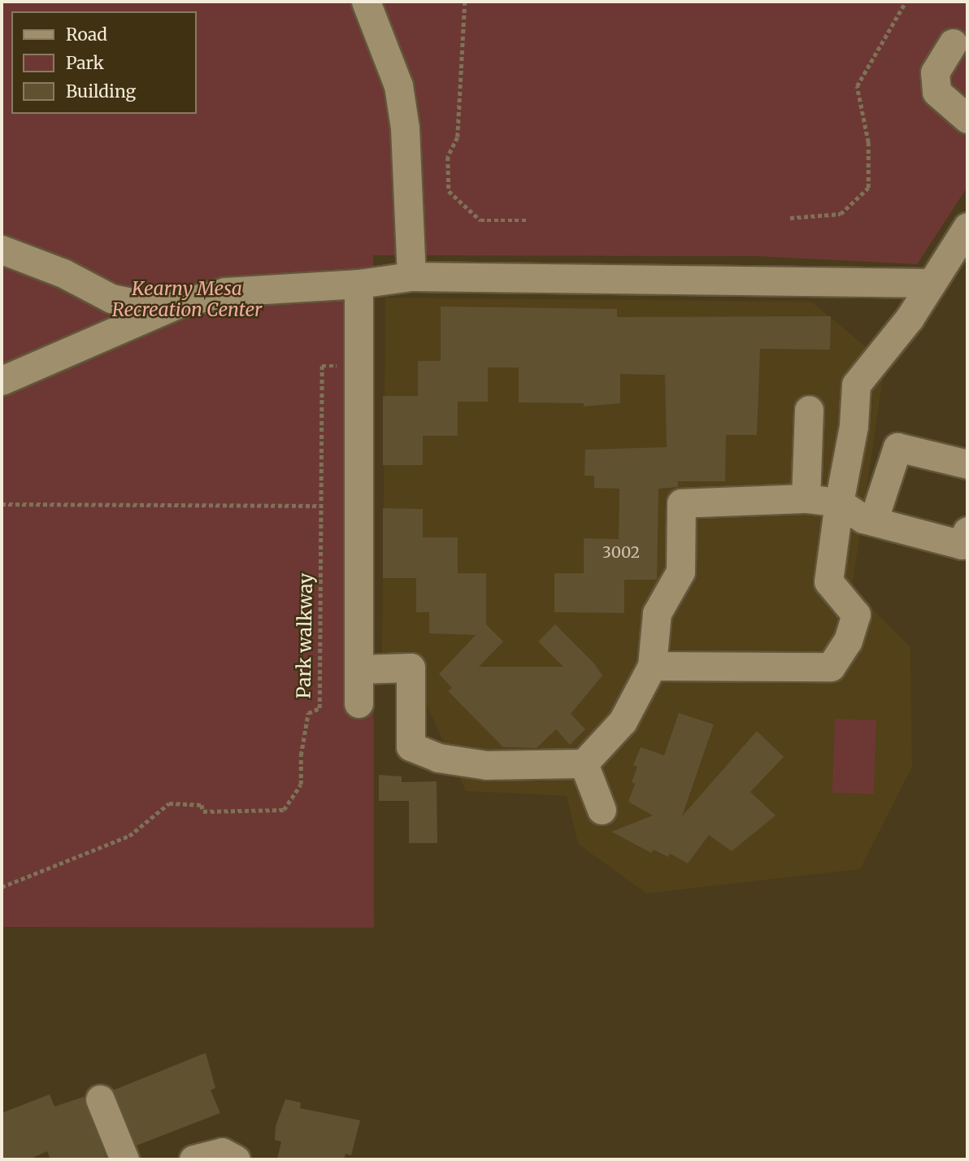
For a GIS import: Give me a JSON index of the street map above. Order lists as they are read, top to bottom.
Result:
{
  "streets": {
    "path": ["Park walkway"]
  },
  "parks": ["Kearny Mesa Recreation Center"],
  "house_numbers": ["3002"],
  "legend": ["Road", "Park", "Building"]
}
